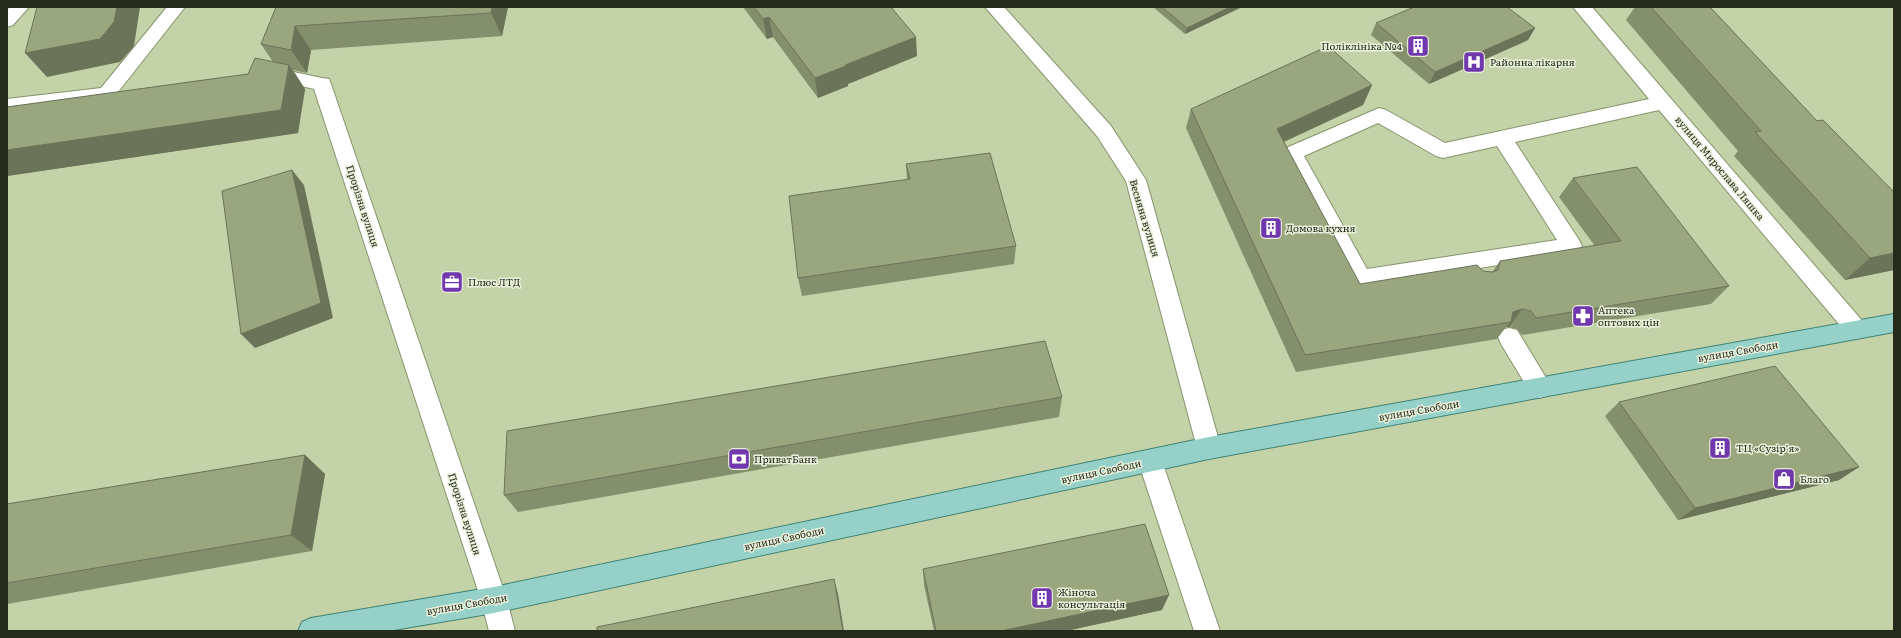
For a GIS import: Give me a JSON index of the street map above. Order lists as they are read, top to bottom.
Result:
{
  "streets": {
    "main road": ["вулиця Свободи"],
    "street": ["вулиця Мирослава Ляшка", "Прорізна вулиця", "Весняна вулиця"]
  },
  "crossings": [
    ["вулиця Мирослава Ляшка", "вулиця Свободи"],
    ["Прорізна вулиця", "вулиця Свободи"],
    ["Весняна вулиця", "вулиця Свободи"]
  ],
  "places": {
    "building": [
      "Поліклініка №4",
      "Домова кухня",
      "ТЦ «Сузір’я»",
      "Жіноча консультація"
    ],
    "hospital": ["Районна лікарня"],
    "office": ["Плюс ЛТД"],
    "pharmacy": ["Аптека оптових цін"],
    "bank": ["ПриватБанк"],
    "shop": ["Благо"]
  }
}
